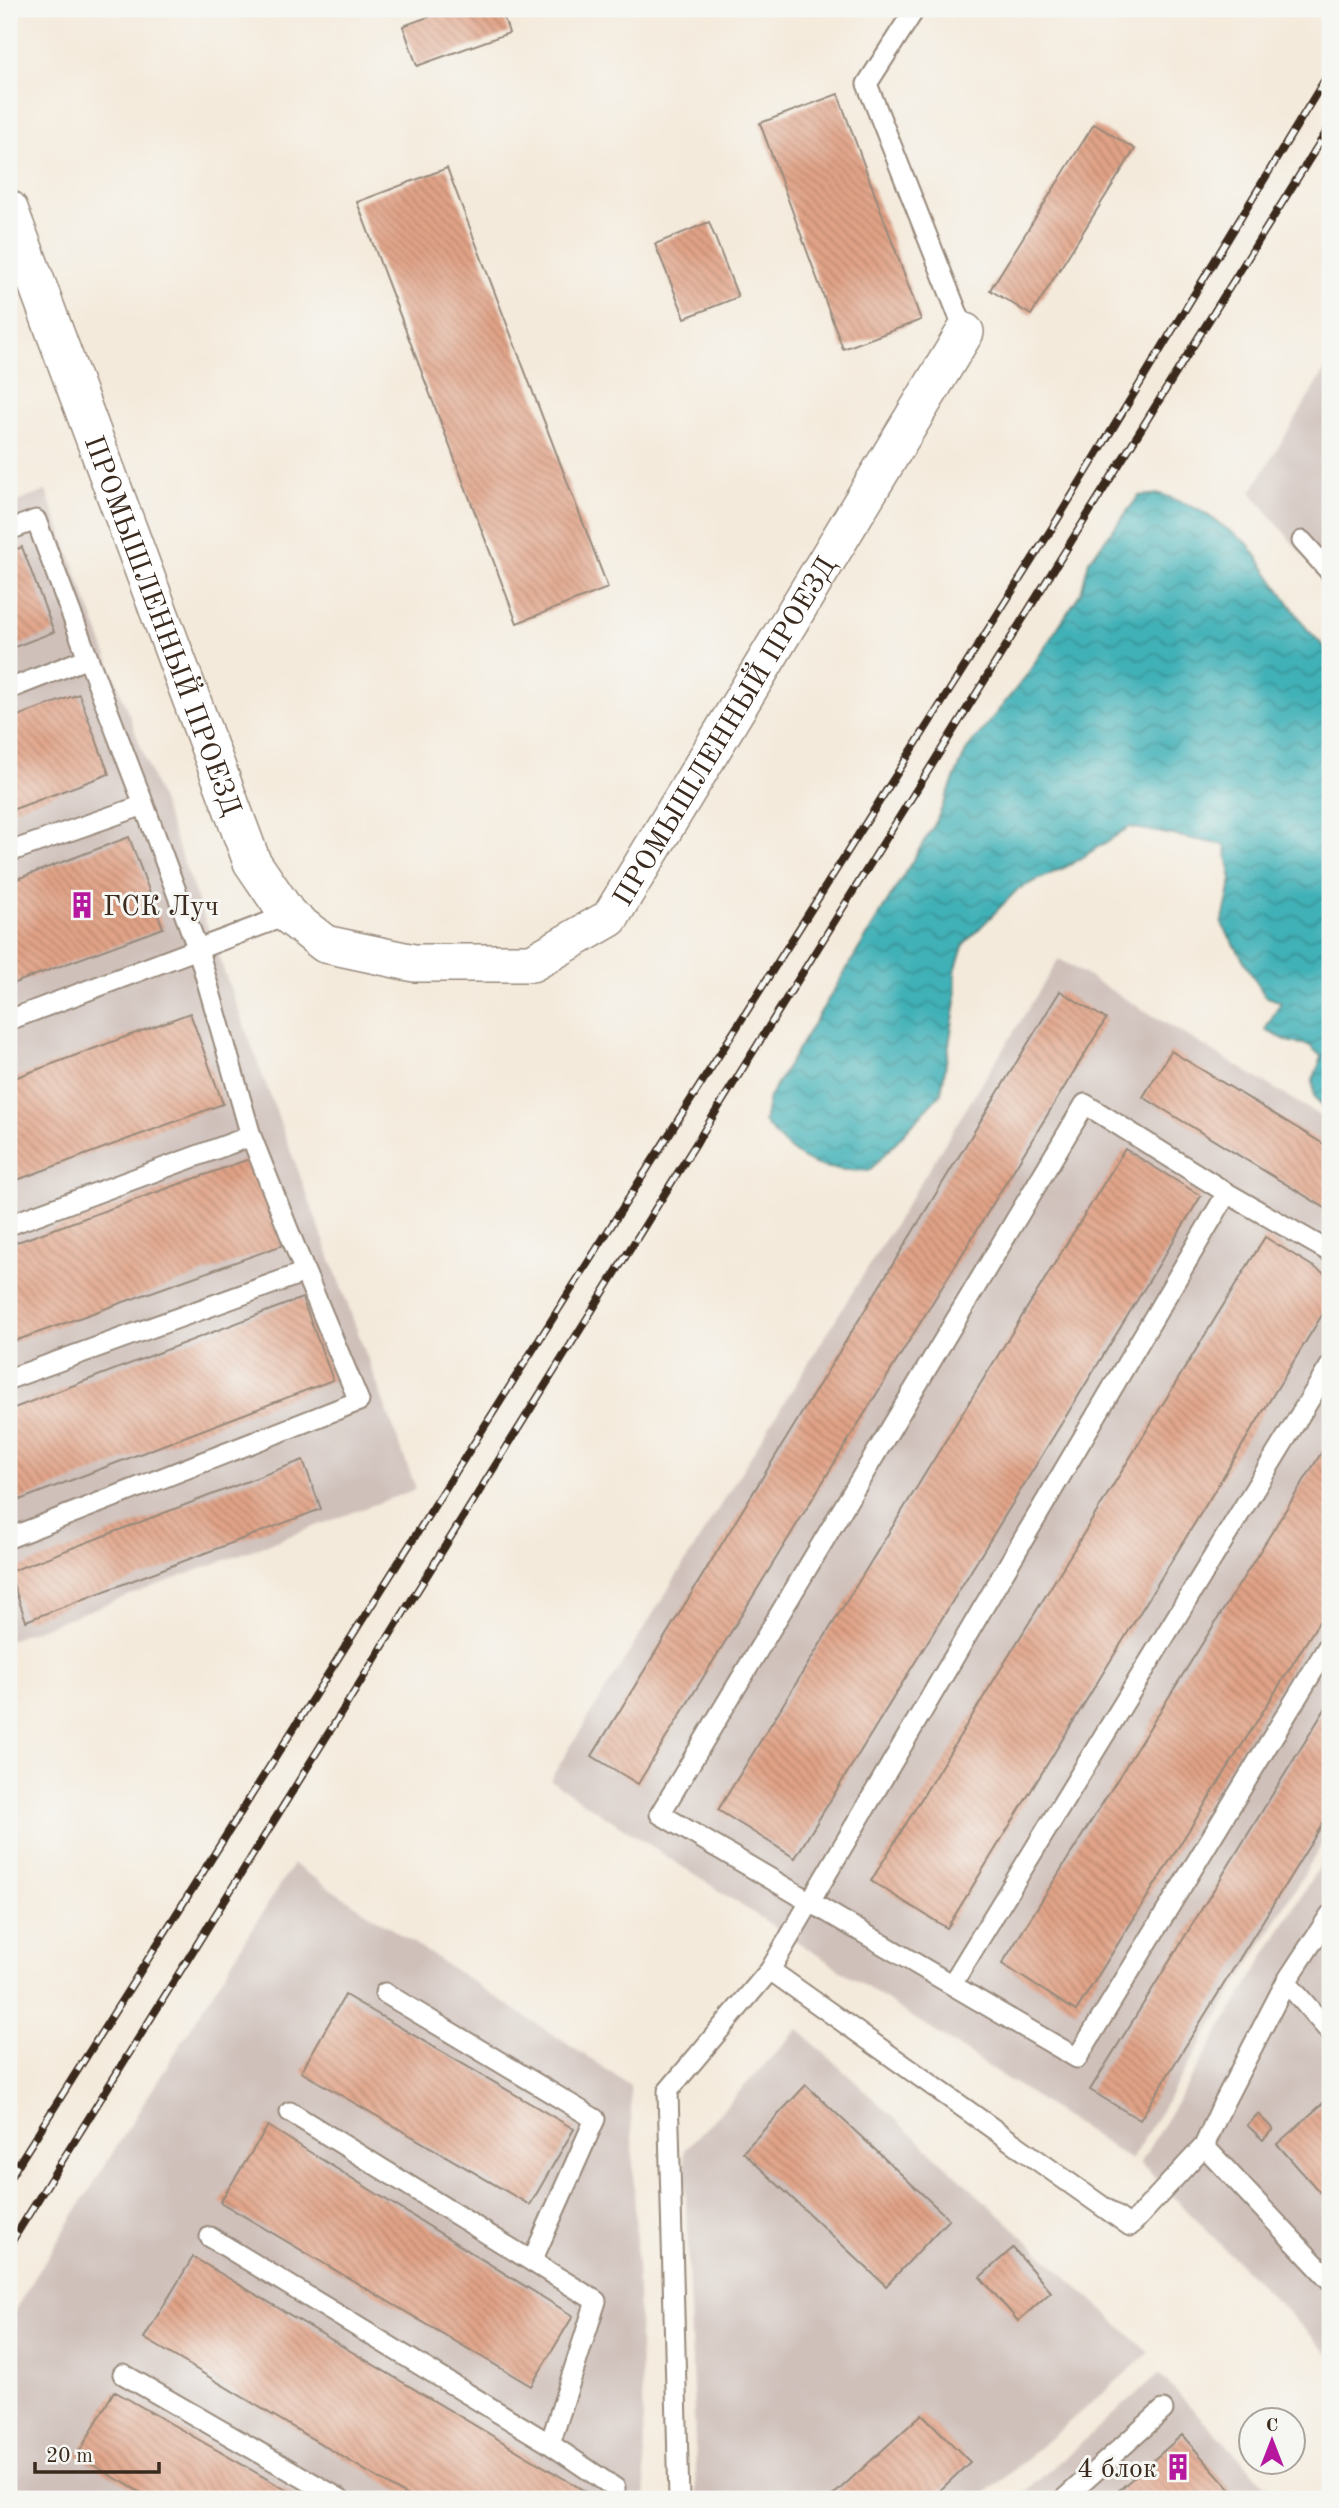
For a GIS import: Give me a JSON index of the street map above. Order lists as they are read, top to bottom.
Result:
{
  "streets": {
    "street": ["ПРОМЫШЛЕННЫЙ ПРОЕЗД"]
  },
  "places": {
    "building": ["ГСК Луч", "4 блок"]
  },
  "scale_bar": "20 m",
  "north": "top"
}
